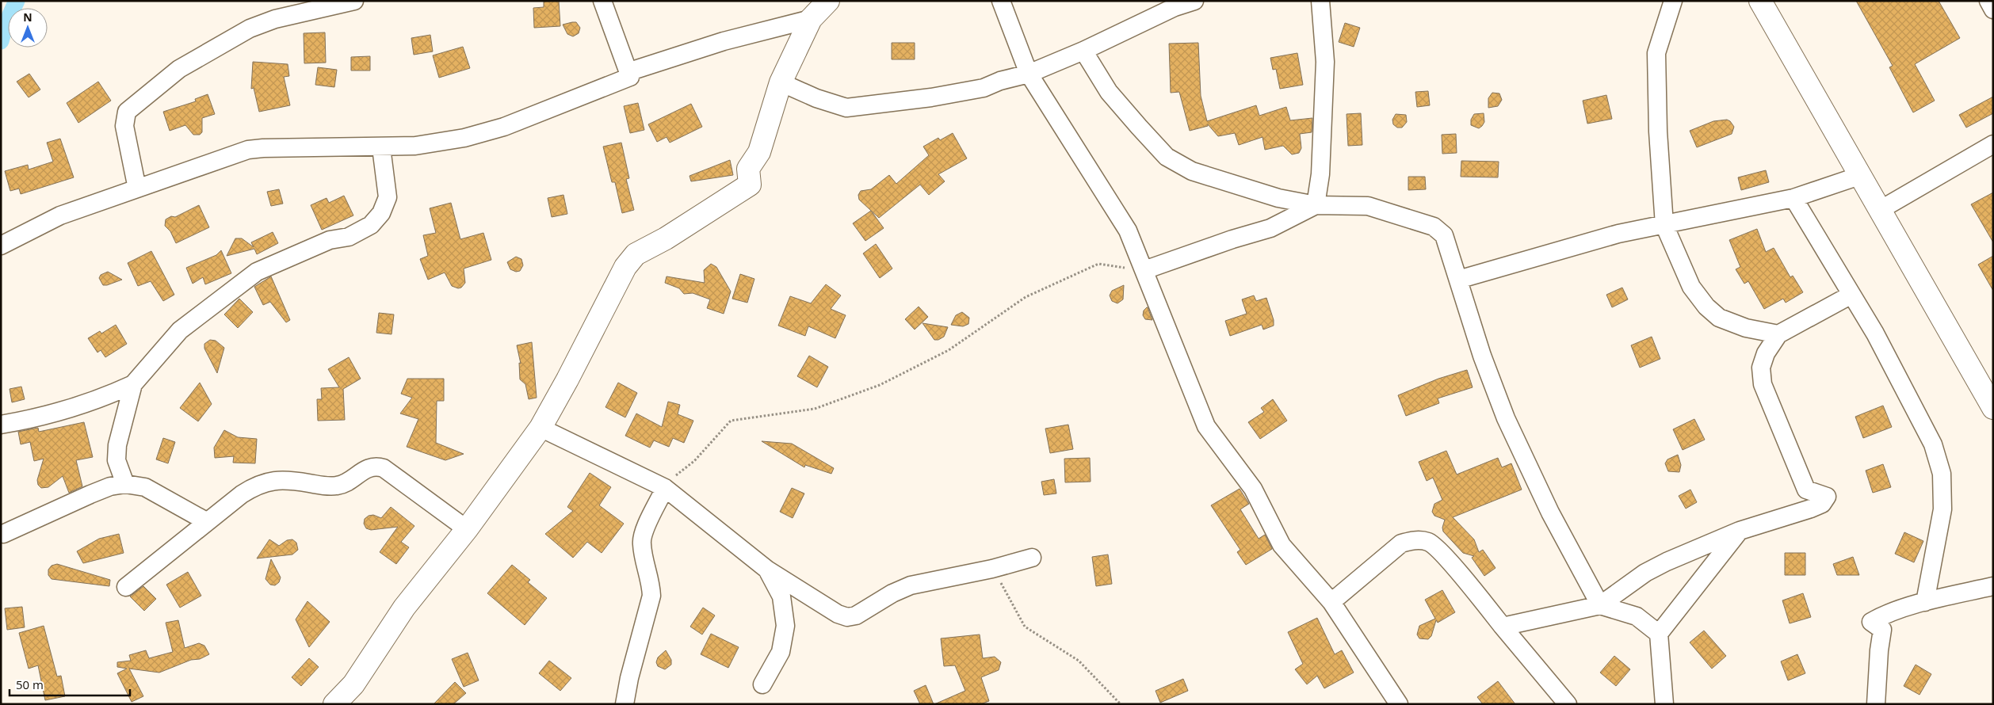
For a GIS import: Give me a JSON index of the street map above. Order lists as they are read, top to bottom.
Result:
{
  "scale_bar": "50 m",
  "north": "top"
}
